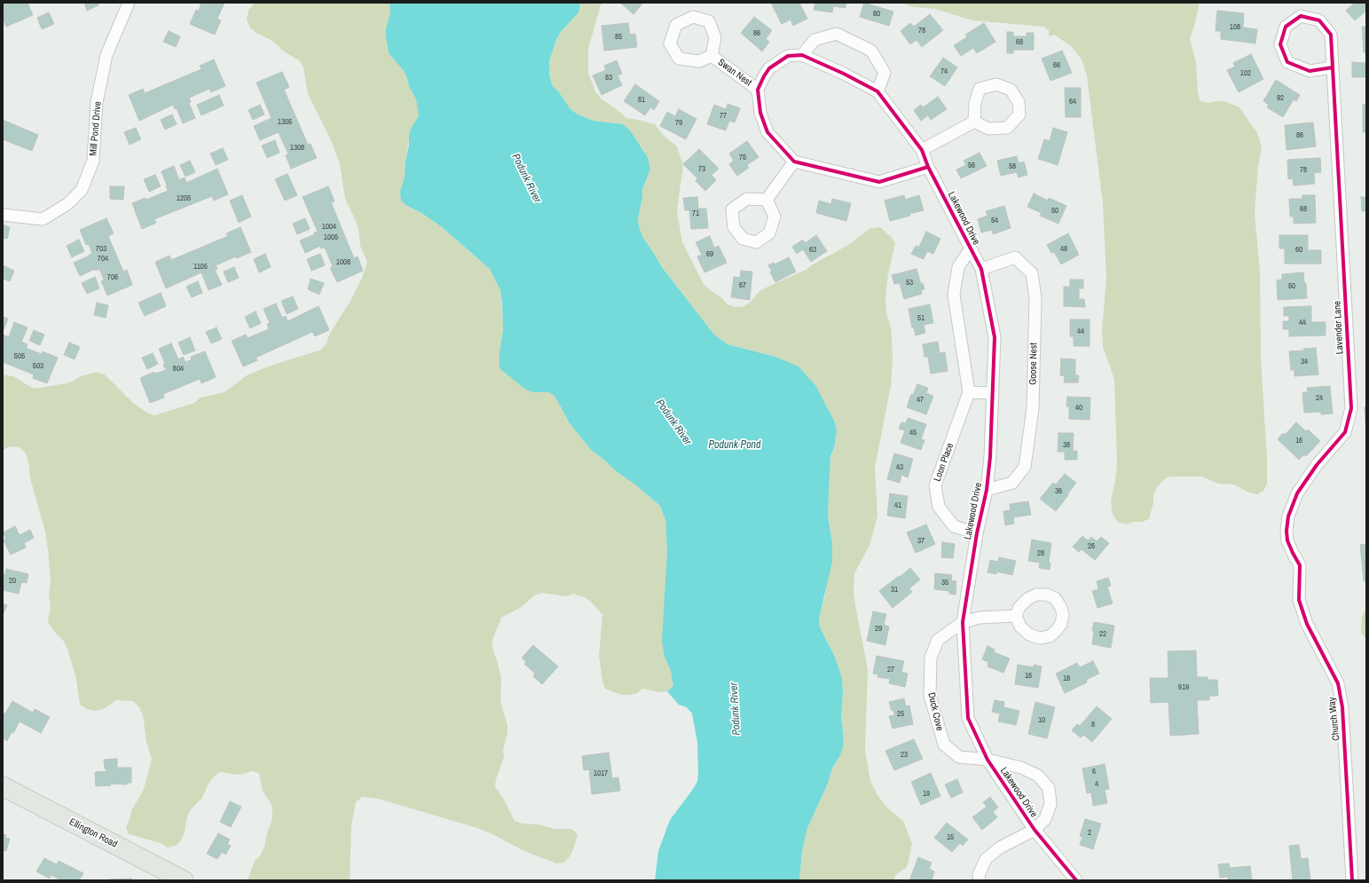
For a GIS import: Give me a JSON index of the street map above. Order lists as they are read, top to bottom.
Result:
{
  "streets": {
    "main road": ["Ellington Road"],
    "street": [
      "Swan Nest",
      "Mill Pond Drive",
      "Lakewood Drive",
      "Lavender Lane",
      "Goose Nest",
      "Loon Place",
      "Duck Cove",
      "Church Way"
    ]
  },
  "crossings": [
    ["Lakewood Drive", "Goose Nest"],
    ["Lakewood Drive", "Loon Place"],
    ["Lakewood Drive", "Duck Cove"],
    ["Lavender Lane", "Church Way"]
  ],
  "water": ["Podunk River", "Podunk Pond"],
  "house_numbers": [
    "80",
    "108",
    "78",
    "86",
    "85",
    "68",
    "66",
    "74",
    "102",
    "83",
    "92",
    "81",
    "64",
    "77",
    "1305",
    "79",
    "86",
    "1308",
    "75",
    "56",
    "58",
    "73",
    "78",
    "1205",
    "68",
    "50",
    "71",
    "54",
    "1004",
    "1005",
    "703",
    "48",
    "63",
    "60",
    "69",
    "704",
    "1008",
    "1105",
    "706",
    "53",
    "67",
    "50",
    "51",
    "44",
    "44",
    "505",
    "34",
    "503",
    "804",
    "24",
    "47",
    "40",
    "45",
    "16",
    "38",
    "43",
    "36",
    "41",
    "37",
    "26",
    "28",
    "20",
    "35",
    "31",
    "29",
    "22",
    "27",
    "16",
    "18",
    "919",
    "25",
    "10",
    "8",
    "23",
    "6",
    "1017",
    "4",
    "19",
    "2",
    "15"
  ]
}
